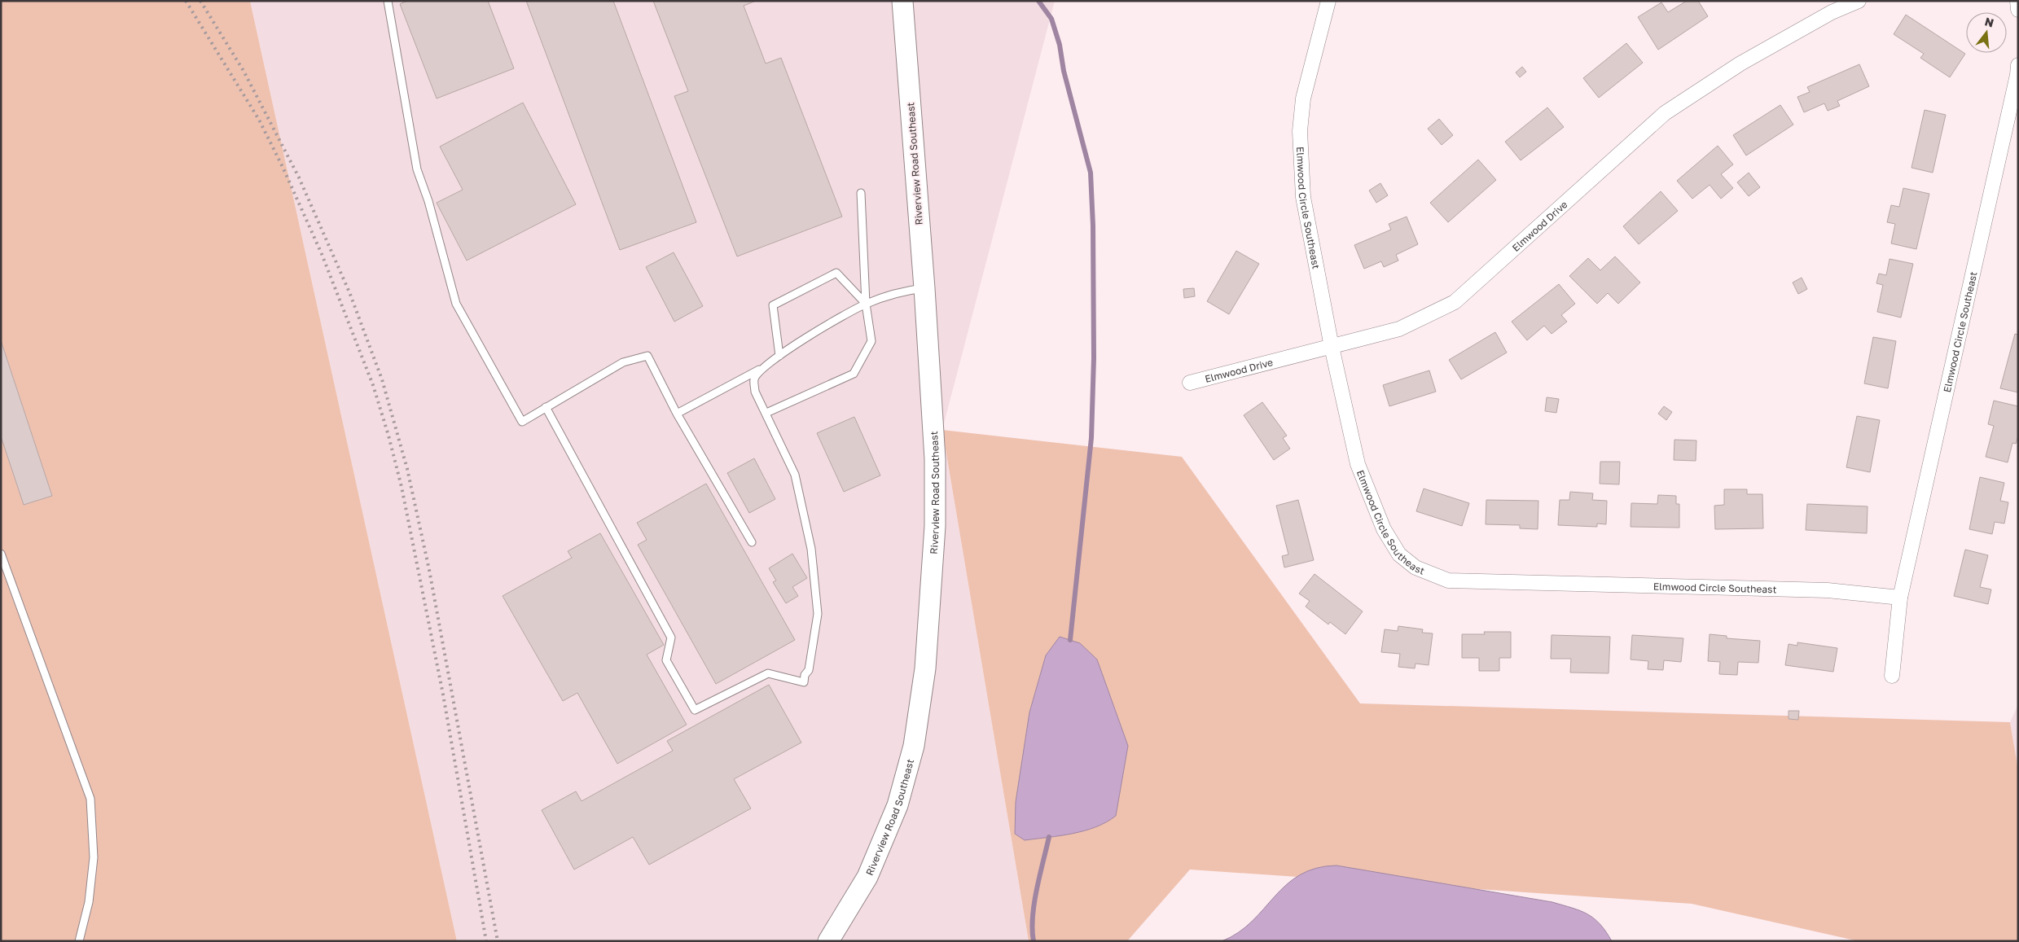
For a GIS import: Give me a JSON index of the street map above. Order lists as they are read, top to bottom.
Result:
{
  "streets": {
    "street": ["Riverview Road Southeast", "Elmwood Circle Southeast", "Elmwood Drive"]
  },
  "crossings": [
    ["Elmwood Circle Southeast", "Elmwood Drive"]
  ],
  "north": "top"
}
